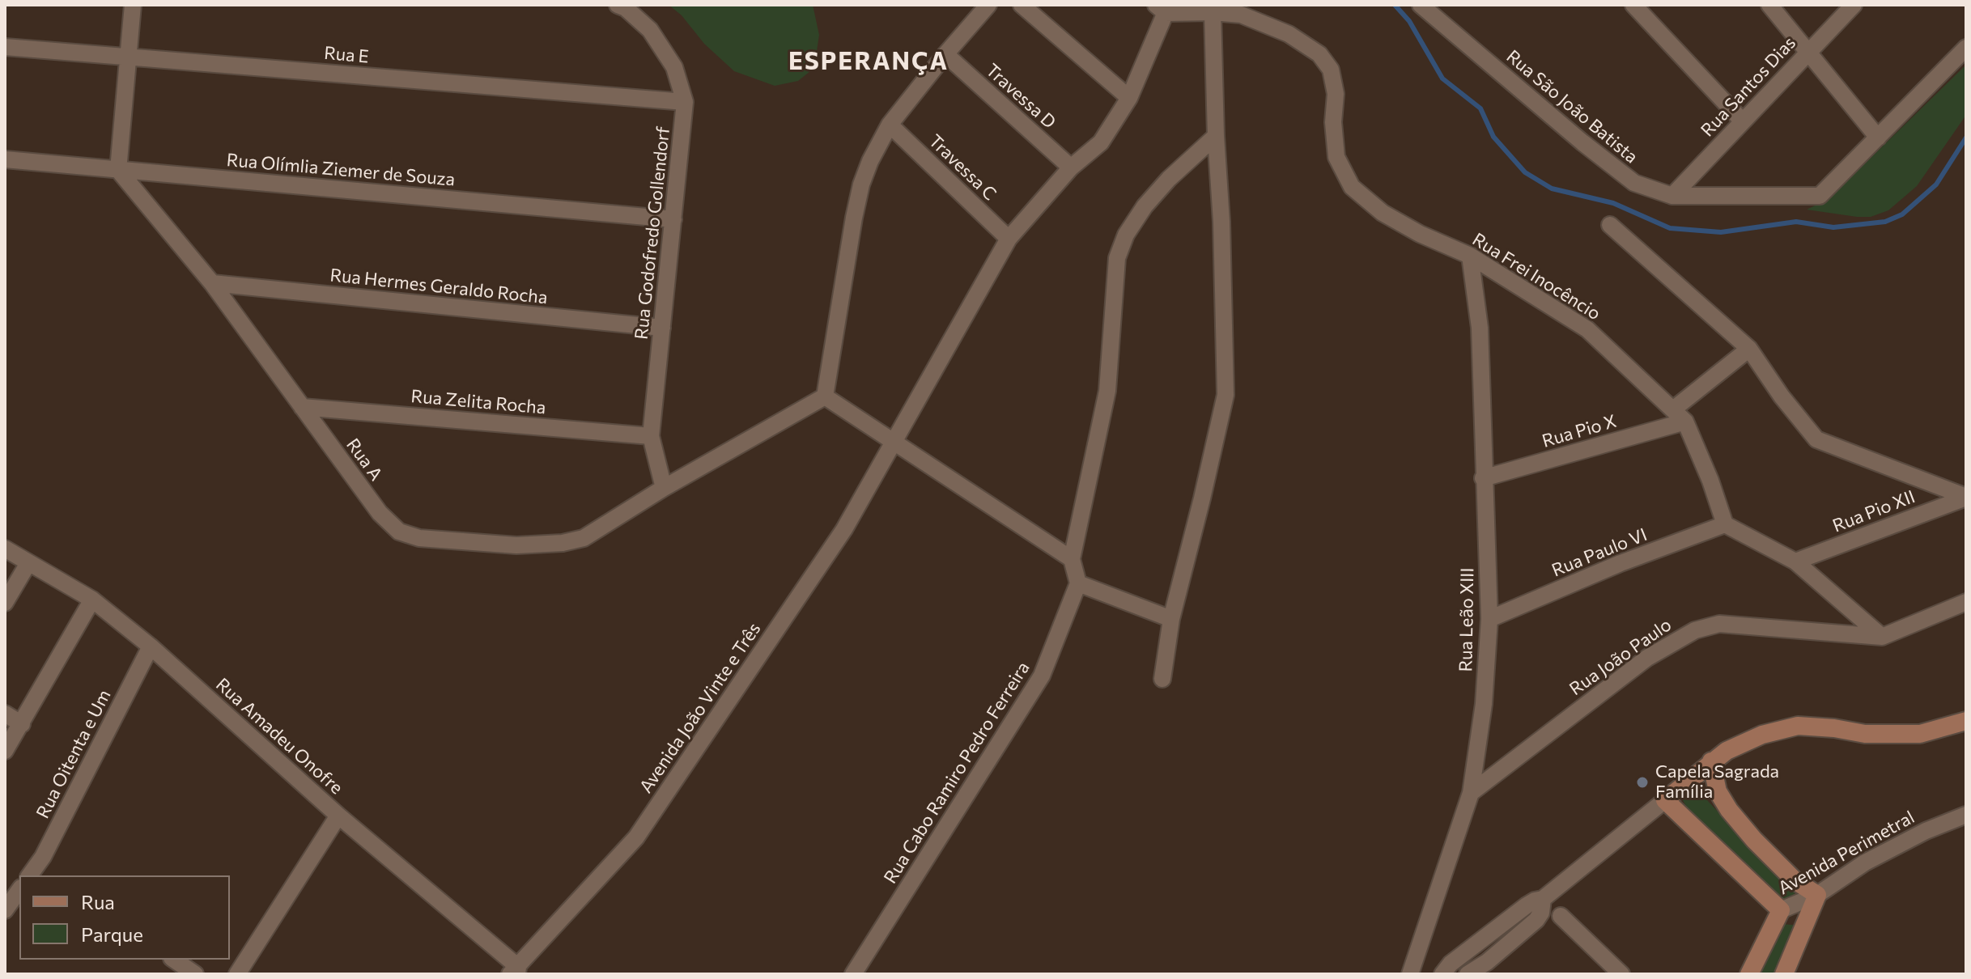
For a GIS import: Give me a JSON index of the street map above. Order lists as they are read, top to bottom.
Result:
{
  "streets": {
    "street": [
      "Rua E",
      "Rua Santos Dias",
      "Travessa D",
      "Rua São João Batista",
      "Travessa C",
      "Rua Olímlia Ziemer de Souza",
      "Rua Godofredo Gollendorf",
      "Rua Frei Inocêncio",
      "Rua Hermes Geraldo Rocha",
      "Rua Zelita Rocha",
      "Rua Pio X",
      "Rua A",
      "Rua Pio XII",
      "Rua Paulo VI",
      "Rua Leão XIII",
      "Rua João Paulo",
      "Avenida João Vinte e Três",
      "Rua Amadeu Onofre",
      "Rua Oitenta e Um",
      "Rua Cabo Ramiro Pedro Ferreira",
      "Avenida Perimetral"
    ]
  },
  "crossings": [
    ["Rua E", "Rua Godofredo Gollendorf"],
    ["Rua Santos Dias", "Rua São João Batista"],
    ["Travessa D", "Avenida João Vinte e Três"],
    ["Travessa C", "Avenida João Vinte e Três"],
    ["Rua Olímlia Ziemer de Souza", "Rua Godofredo Gollendorf"],
    ["Rua Olímlia Ziemer de Souza", "Rua A"],
    ["Rua Godofredo Gollendorf", "Rua Hermes Geraldo Rocha"],
    ["Rua Godofredo Gollendorf", "Rua Zelita Rocha"],
    ["Rua Godofredo Gollendorf", "Rua A"],
    ["Rua Frei Inocêncio", "Rua Pio X"],
    ["Rua Frei Inocêncio", "Rua Paulo VI"],
    ["Rua Frei Inocêncio", "Rua Leão XIII"],
    ["Rua Frei Inocêncio", "Avenida João Vinte e Três"],
    ["Rua Hermes Geraldo Rocha", "Rua A"],
    ["Rua Zelita Rocha", "Rua A"],
    ["Rua Pio X", "Rua Leão XIII"],
    ["Rua Paulo VI", "Rua Leão XIII"],
    ["Rua Leão XIII", "Rua João Paulo"],
    ["Avenida João Vinte e Três", "Rua Amadeu Onofre"],
    ["Rua Amadeu Onofre", "Rua Oitenta e Um"]
  ],
  "districts": ["ESPERANÇA"],
  "places": ["Capela Sagrada Família"],
  "legend": ["Rua", "Parque"]
}
